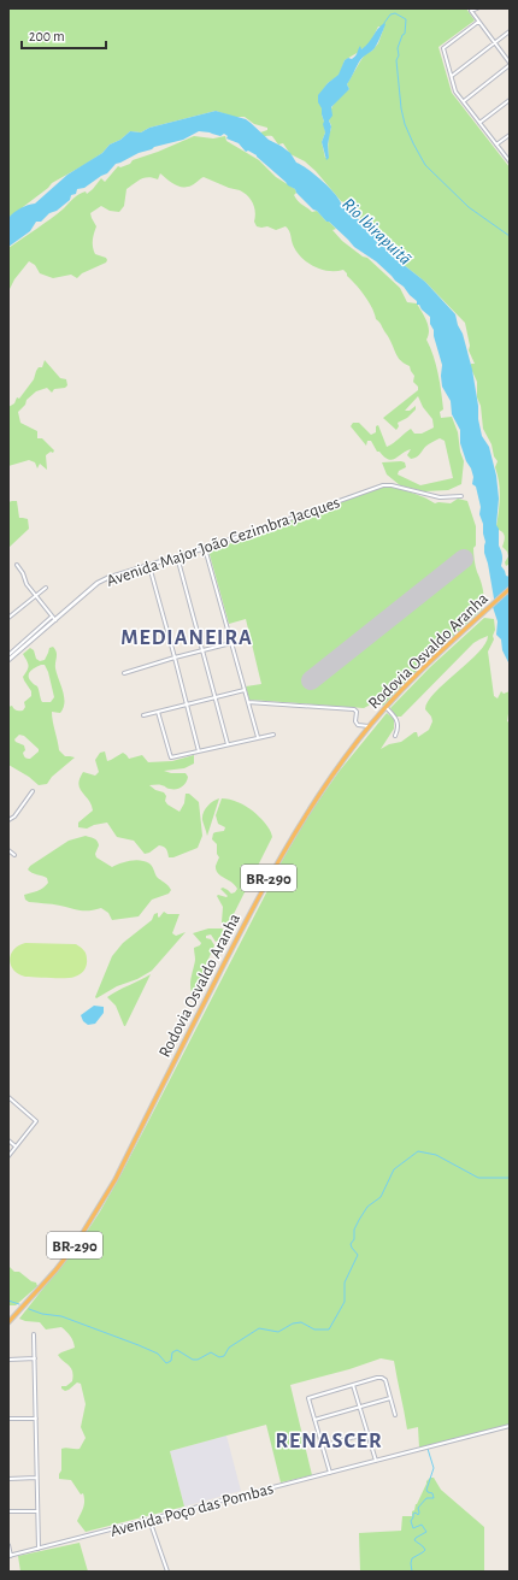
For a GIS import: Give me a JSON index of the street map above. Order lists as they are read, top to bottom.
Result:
{
  "streets": {
    "highway": ["Rodovia Osvaldo Aranha", "BR-290"],
    "street": ["Avenida Major João Cezimbra Jacques", "Avenida Poço das Pombas"]
  },
  "districts": ["MEDIANEIRA", "RENASCER"],
  "water": ["Rio Ibirapuitã"],
  "scale_bar": "200 m"
}
